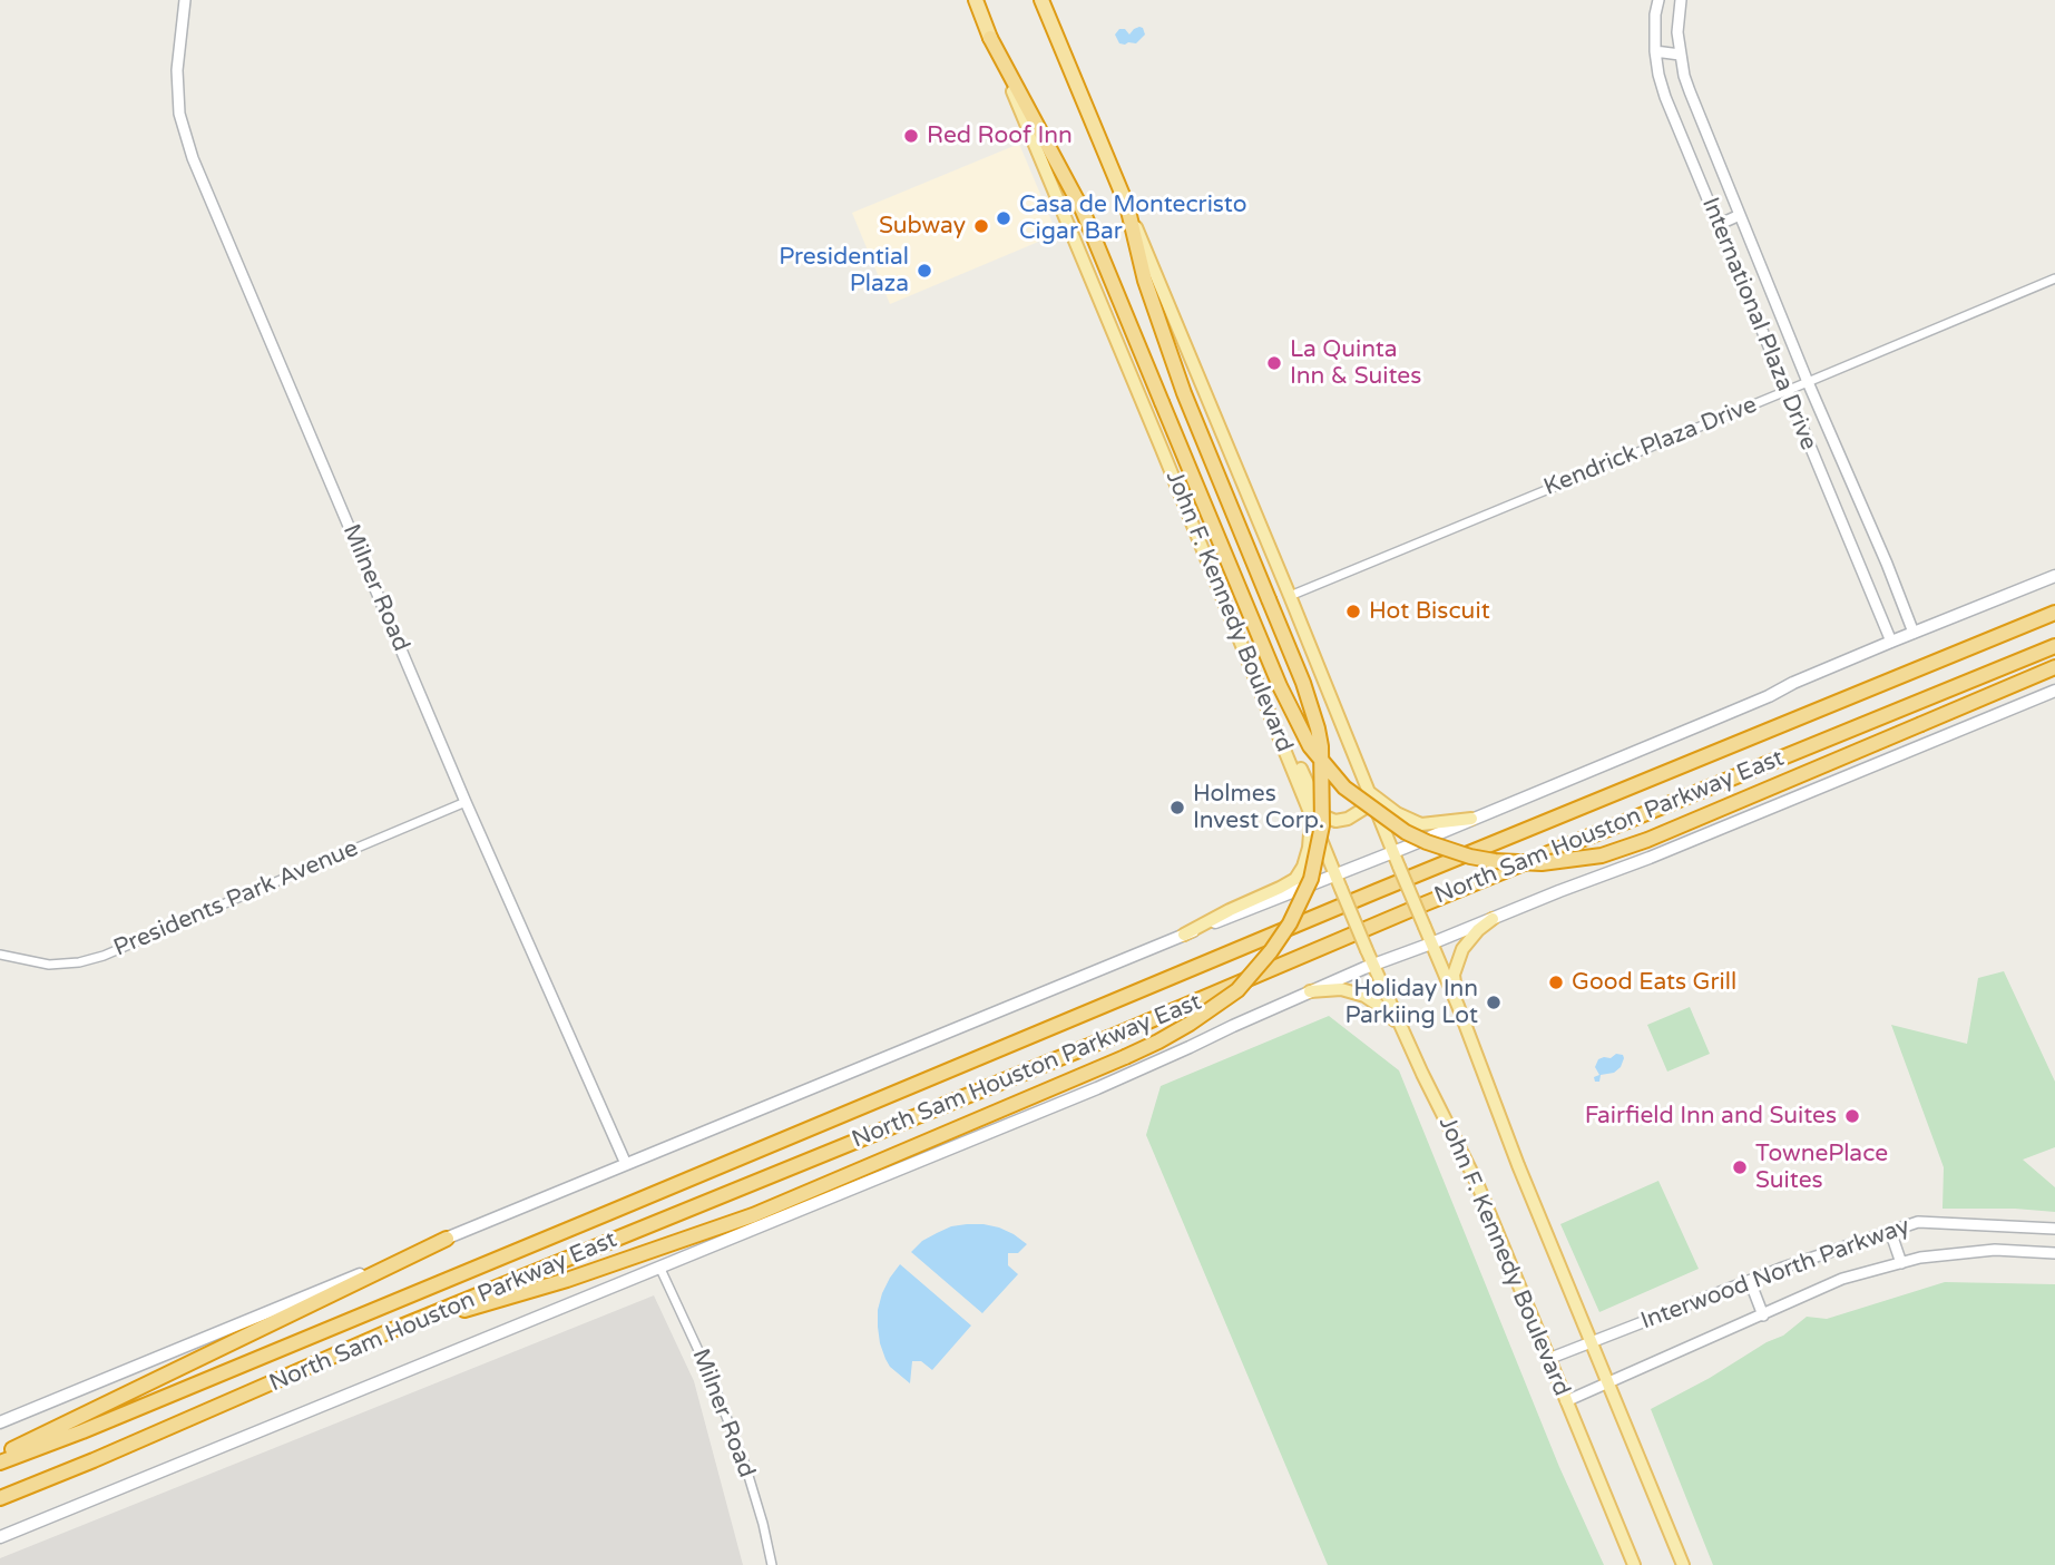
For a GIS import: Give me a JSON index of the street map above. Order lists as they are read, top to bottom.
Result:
{
  "streets": {
    "highway": ["John F. Kennedy Boulevard", "North Sam Houston Parkway East"],
    "street": [
      "International Plaza Drive",
      "Kendrick Plaza Drive",
      "Milner Road",
      "Presidents Park Avenue",
      "Interwood North Parkway"
    ]
  },
  "crossings": [
    ["International Plaza Drive", "Kendrick Plaza Drive"],
    ["Kendrick Plaza Drive", "John F. Kennedy Boulevard"],
    ["Milner Road", "North Sam Houston Parkway East"],
    ["Milner Road", "Presidents Park Avenue"],
    ["John F. Kennedy Boulevard", "North Sam Houston Parkway East"],
    ["John F. Kennedy Boulevard", "Interwood North Parkway"]
  ],
  "places": [
    "Red Roof Inn",
    "Casa de Montecristo Cigar Bar",
    "Subway",
    "Presidential Plaza",
    "La Quinta Inn & Suites",
    "Hot Biscuit",
    "Holmes Invest Corp.",
    "Good Eats Grill",
    "Holiday Inn Parkiing Lot",
    "Fairfield Inn and Suites",
    "TownePlace Suites"
  ]
}
